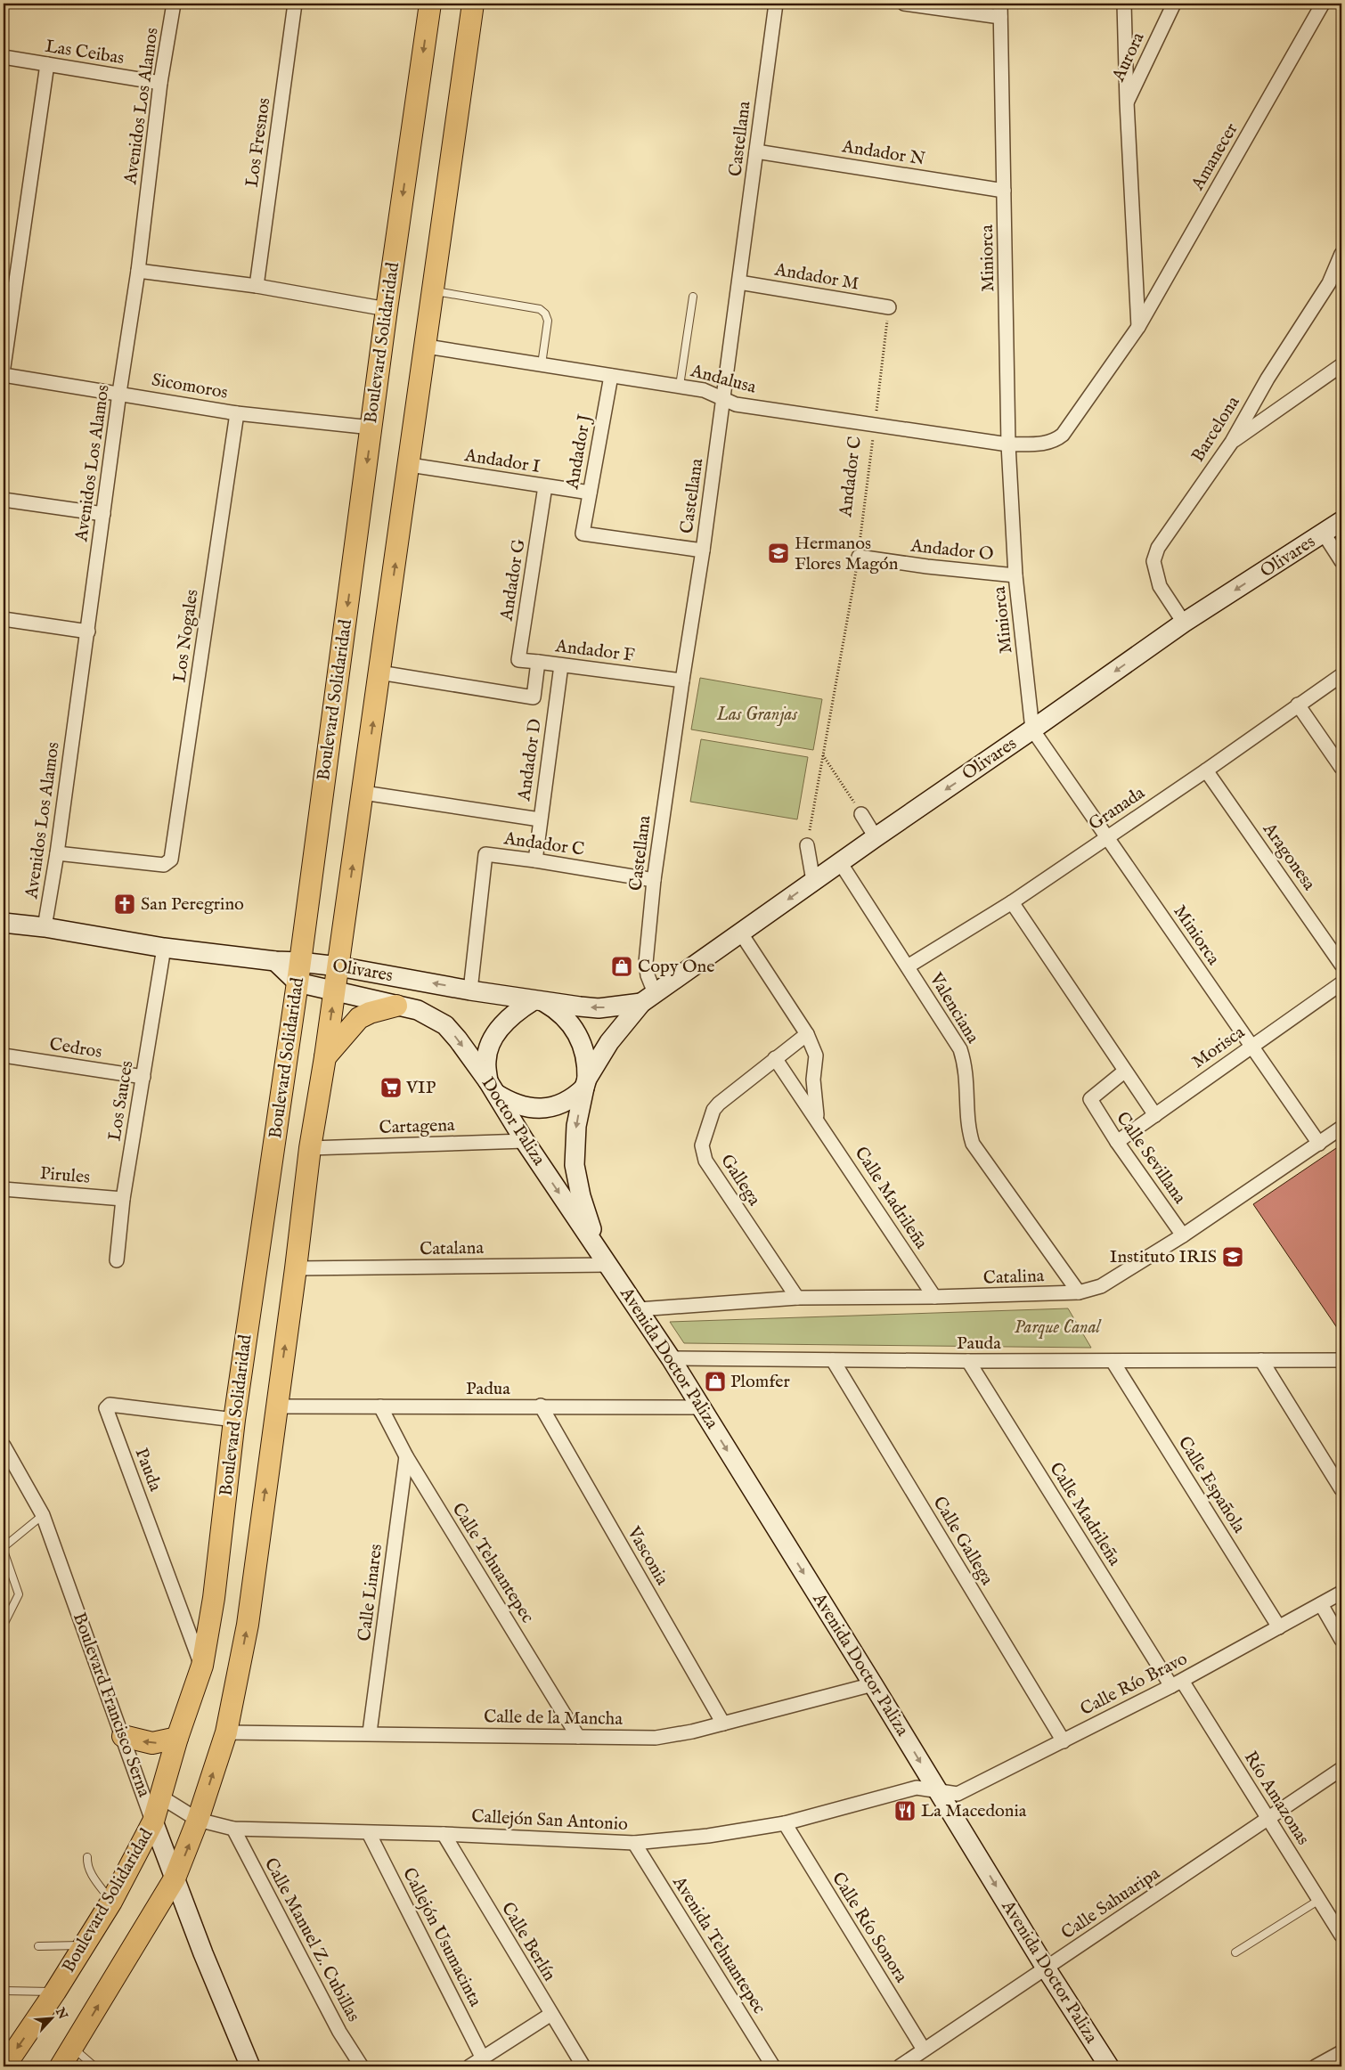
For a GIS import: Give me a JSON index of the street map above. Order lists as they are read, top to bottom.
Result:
{
  "streets": {
    "main road": [
      "Boulevard Solidaridad",
      "Olivares",
      "Doctor Paliza",
      "Avenida Doctor Paliza",
      "Boulevard Francisco Serna"
    ],
    "street": [
      "Las Ceibas",
      "Aurora",
      "Avenidos Los Alamos",
      "Castellana",
      "Los Fresnos",
      "Andador N",
      "Amanecer",
      "Miniorca",
      "Andador M",
      "Andalusa",
      "Sicomoros",
      "Barcelona",
      "Andador J",
      "Andador I",
      "Andador C",
      "Andador O",
      "Andador G",
      "Los Nogales",
      "Andador F",
      "Andador D",
      "Granada",
      "Aragonesa",
      "Valenciana",
      "Morisca",
      "Cedros",
      "Los Sauces",
      "Cartagena",
      "Calle Sevillana",
      "Pirules",
      "Gallega",
      "Calle Madrileña",
      "Catalana",
      "Catalina",
      "Pauda",
      "Padua",
      "Calle Española",
      "Calle Gallega",
      "Vasconia",
      "Calle Tehuantepec",
      "Calle Linares",
      "Calle Río Bravo",
      "Calle de la Mancha",
      "Río Amazonas",
      "Callejón San Antonio",
      "Calle Sahuaripa",
      "Calle Río Sonora",
      "Callejón Usumacinta",
      "Calle Manuel Z. Cubillas",
      "Calle Berlín",
      "Avenida Tehuantepec"
    ]
  },
  "crossings": [
    ["Las Ceibas", "Avenidos Los Alamos"],
    ["Avenidos Los Alamos", "Sicomoros"],
    ["Avenidos Los Alamos", "Olivares"],
    ["Avenidos Los Alamos", "Los Nogales"],
    ["Castellana", "Andador N"],
    ["Castellana", "Andador M"],
    ["Castellana", "Andalusa"],
    ["Castellana", "Andador J"],
    ["Castellana", "Andador C"],
    ["Castellana", "Olivares"],
    ["Castellana", "Andador F"],
    ["Andador N", "Miniorca"],
    ["Amanecer", "Andalusa"],
    ["Miniorca", "Andalusa"],
    ["Miniorca", "Andador O"],
    ["Miniorca", "Olivares"],
    ["Miniorca", "Granada"],
    ["Miniorca", "Morisca"],
    ["Miniorca", "Catalina"],
    ["Andador M", "Andador C"],
    ["Boulevard Solidaridad", "Andalusa"],
    ["Boulevard Solidaridad", "Sicomoros"],
    ["Boulevard Solidaridad", "Andador I"],
    ["Boulevard Solidaridad", "Andador C"],
    ["Boulevard Solidaridad", "Olivares"],
    ["Boulevard Solidaridad", "Andador F"],
    ["Boulevard Solidaridad", "Doctor Paliza"],
    ["Boulevard Solidaridad", "Cartagena"],
    ["Boulevard Solidaridad", "Catalana"],
    ["Boulevard Solidaridad", "Pauda"],
    ["Boulevard Solidaridad", "Padua"],
    ["Boulevard Solidaridad", "Boulevard Francisco Serna"],
    ["Boulevard Solidaridad", "Calle de la Mancha"],
    ["Boulevard Solidaridad", "Callejón San Antonio"],
    ["Andalusa", "Andador J"],
    ["Andalusa", "Andador C"],
    ["Sicomoros", "Los Nogales"],
    ["Barcelona", "Olivares"],
    ["Andador J", "Andador I"],
    ["Andador I", "Andador G"],
    ["Andador C", "Andador O"],
    ["Andador C", "Olivares"],
    ["Andador C", "Andador D"],
    ["Olivares", "Valenciana"],
    ["Olivares", "Los Sauces"],
    ["Olivares", "Doctor Paliza"],
    ["Olivares", "Catalana"],
    ["Olivares", "Avenida Doctor Paliza"],
    ["Andador G", "Andador F"],
    ["Andador F", "Andador D"],
    ["Granada", "Aragonesa"],
    ["Granada", "Valenciana"],
    ["Valenciana", "Catalina"],
    ["Morisca", "Calle Sevillana"],
    ["Cedros", "Los Sauces"],
    ["Los Sauces", "Pirules"],
    ["Doctor Paliza", "Cartagena"],
    ["Doctor Paliza", "Catalana"],
    ["Doctor Paliza", "Avenida Doctor Paliza"],
    ["Calle Sevillana", "Catalina"],
    ["Gallega", "Calle Madrileña"],
    ["Gallega", "Catalina"],
    ["Calle Madrileña", "Catalina"],
    ["Calle Madrileña", "Pauda"],
    ["Calle Madrileña", "Calle Río Bravo"],
    ["Calle Madrileña", "Río Amazonas"],
    ["Catalana", "Avenida Doctor Paliza"],
    ["Catalina", "Avenida Doctor Paliza"],
    ["Pauda", "Avenida Doctor Paliza"],
    ["Pauda", "Calle Española"],
    ["Pauda", "Calle Gallega"],
    ["Avenida Doctor Paliza", "Padua"],
    ["Avenida Doctor Paliza", "Calle Río Bravo"],
    ["Avenida Doctor Paliza", "Calle de la Mancha"],
    ["Avenida Doctor Paliza", "Callejón San Antonio"],
    ["Avenida Doctor Paliza", "Calle Sahuaripa"],
    ["Padua", "Vasconia"],
    ["Padua", "Calle Tehuantepec"],
    ["Calle Española", "Calle Río Bravo"],
    ["Calle Gallega", "Calle Río Bravo"],
    ["Vasconia", "Calle de la Mancha"],
    ["Calle Tehuantepec", "Calle Linares"],
    ["Calle Tehuantepec", "Calle de la Mancha"],
    ["Calle Linares", "Calle de la Mancha"],
    ["Calle Río Bravo", "Río Amazonas"],
    ["Calle Río Bravo", "Callejón San Antonio"],
    ["Río Amazonas", "Calle Sahuaripa"],
    ["Callejón San Antonio", "Calle Río Sonora"],
    ["Callejón San Antonio", "Callejón Usumacinta"],
    ["Callejón San Antonio", "Calle Manuel Z. Cubillas"],
    ["Callejón San Antonio", "Calle Berlín"],
    ["Callejón San Antonio", "Avenida Tehuantepec"],
    ["Calle Sahuaripa", "Calle Río Sonora"]
  ],
  "one_way": ["Olivares", "Doctor Paliza", "Avenida Doctor Paliza"],
  "parks": ["Las Granjas", "Parque Canal"],
  "places": {
    "school or university": ["Hermanos Flores Magón", "Instituto IRIS"],
    "church": ["San Peregrino"],
    "shop": ["Copy One", "Plomfer"],
    "supermarket": ["VIP"],
    "restaurant": ["La Macedonia"]
  },
  "north": "top right"
}
